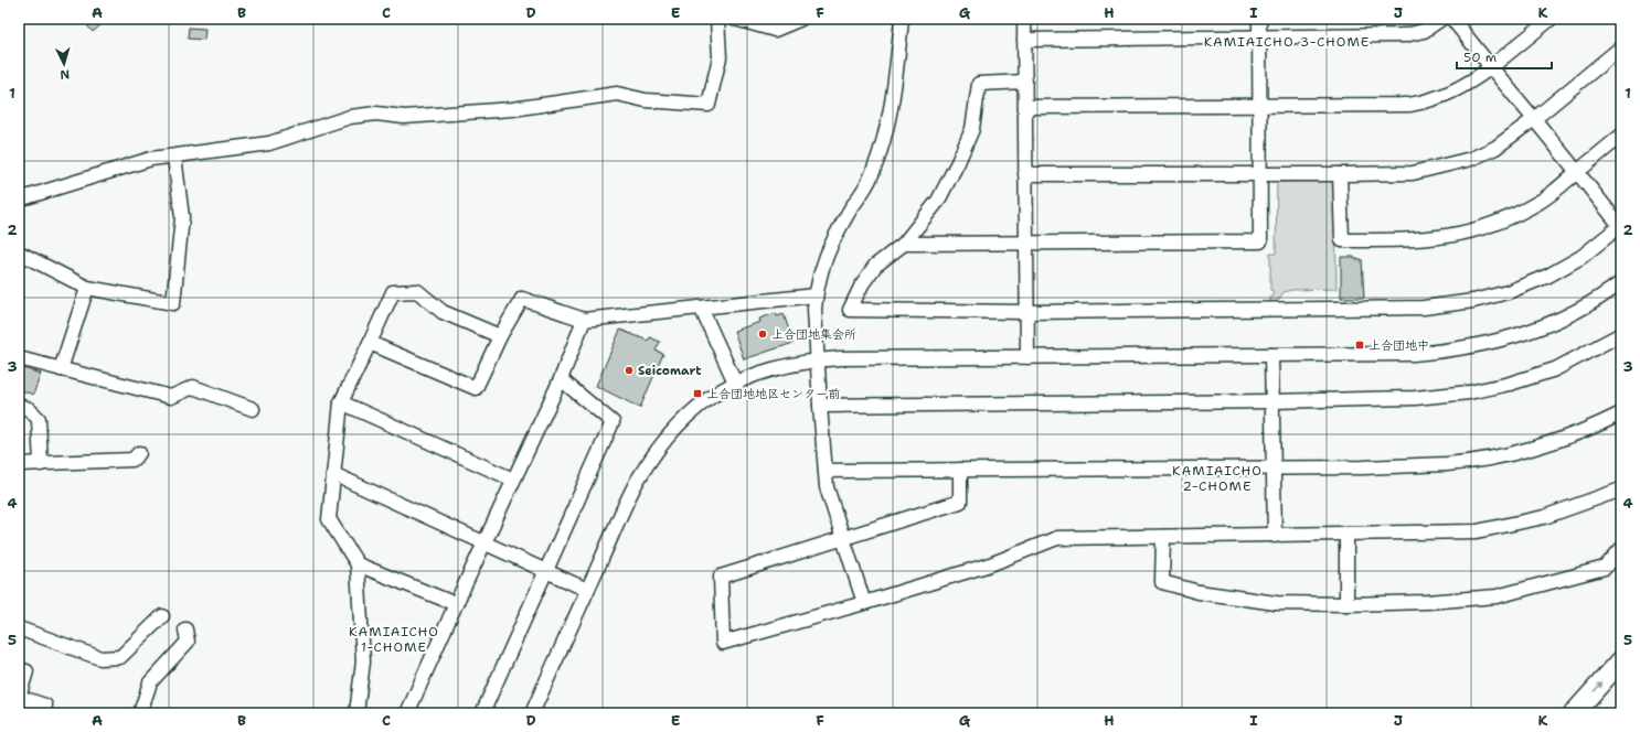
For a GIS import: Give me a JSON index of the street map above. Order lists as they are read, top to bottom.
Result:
{
  "districts": ["KAMIAICHO 3-CHOME", "KAMIAICHO 2-CHOME", "KAMIAICHO 1-CHOME"],
  "places": {
    "other": ["上合団地集会所", "Seicomart"],
    "transit": ["上合団地中", "上合団地地区センター前"]
  },
  "scale_bar": "50 m",
  "north": "bottom",
  "grid": {
    "columns": [
      "A",
      "B",
      "C",
      "D",
      "E",
      "F",
      "G",
      "H",
      "I",
      "J",
      "K"
    ],
    "rows": [
      "1",
      "2",
      "3",
      "4",
      "5"
    ]
  }
}
